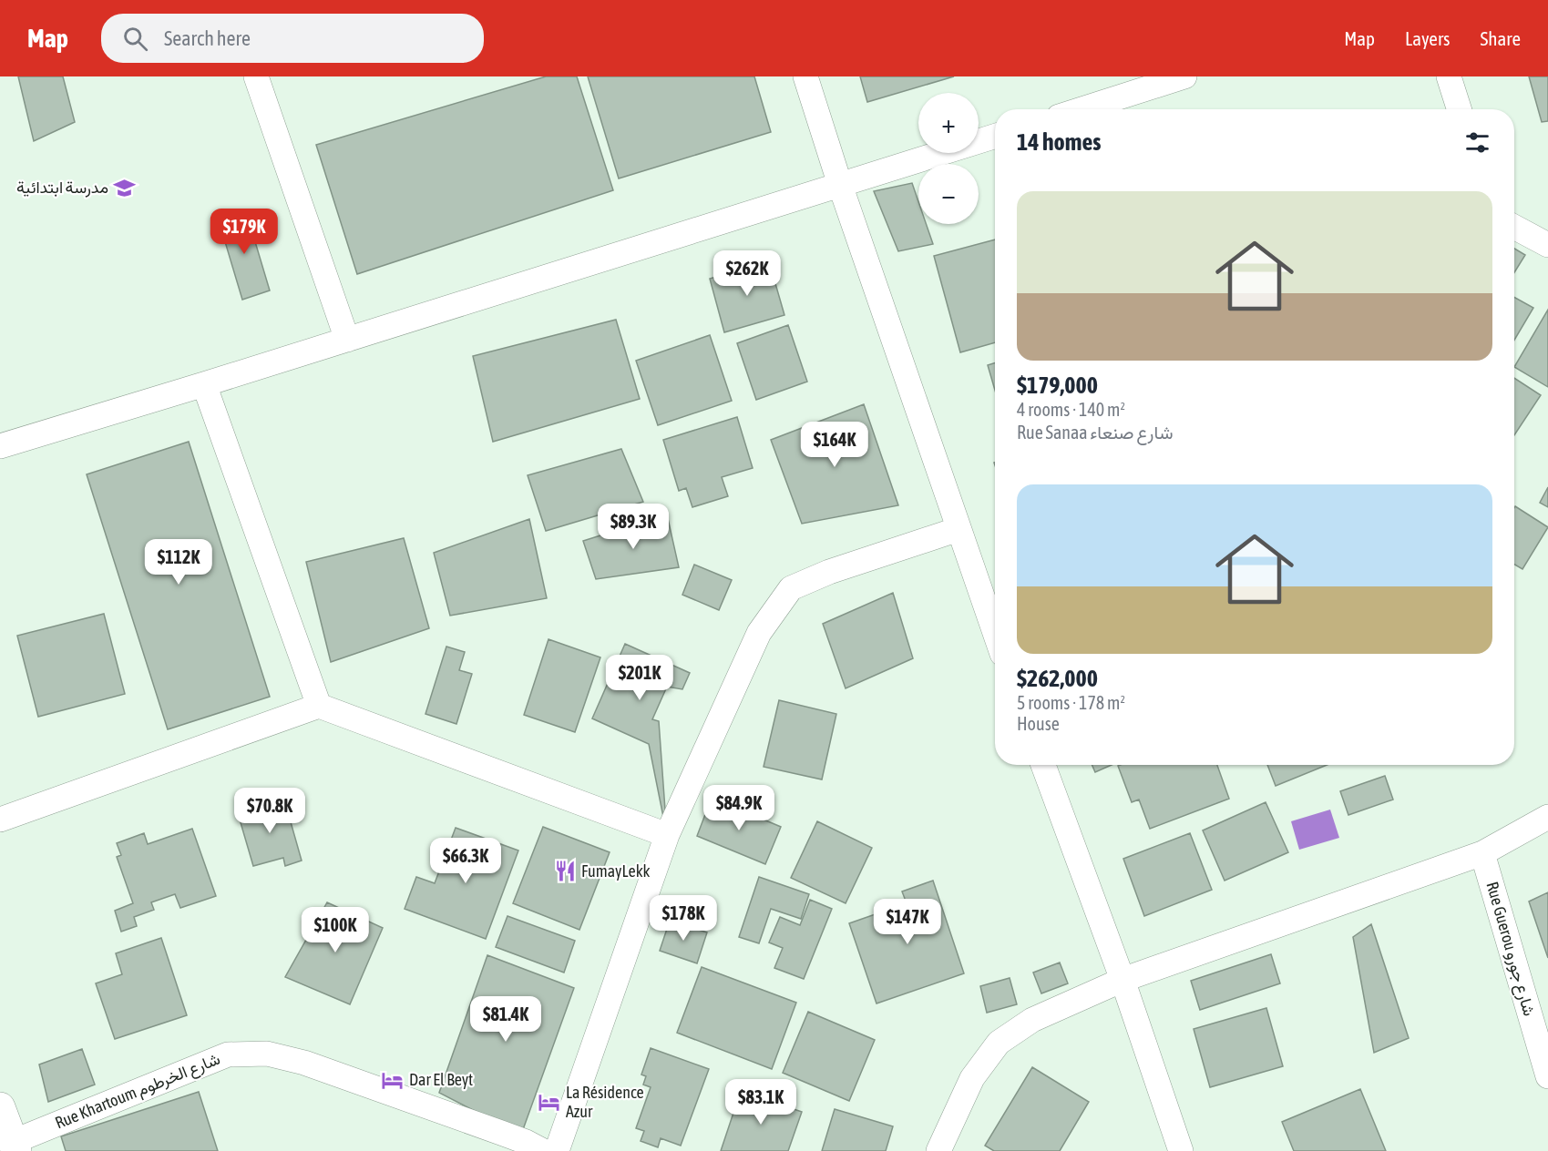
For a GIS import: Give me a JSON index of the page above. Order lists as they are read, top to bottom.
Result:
{
  "streets": {
    "street": ["Rue Guerou شارع جورو", "Rue Khartoum شارع الخرطوم"]
  },
  "places": {
    "school or university": ["مدرسة ابتدائية"],
    "restaurant": ["FumayLekk"],
    "hotel": ["Dar El Beyt", "La Résidence Azur"]
  },
  "page": {
    "header": "Map",
    "search": "Search here",
    "nav": ["Map", "Layers", "Share"],
    "map_buttons": ["+", "−"],
    "heading": "14 homes",
    "list": [
      {
        "name": "$179,000",
        "note": "4 rooms · 140 m² · Rue Sanaa شارع صنعاء"
      },
      {
        "name": "$262,000",
        "note": "5 rooms · 178 m² · House"
      }
    ],
    "price": [
      "$179K",
      "$262K",
      "$164K",
      "$89.3K",
      "$112K",
      "$201K",
      "$84.9K",
      "$70.8K",
      "$66.3K",
      "$178K",
      "$147K",
      "$100K",
      "$81.4K",
      "$83.1K"
    ]
  }
}
